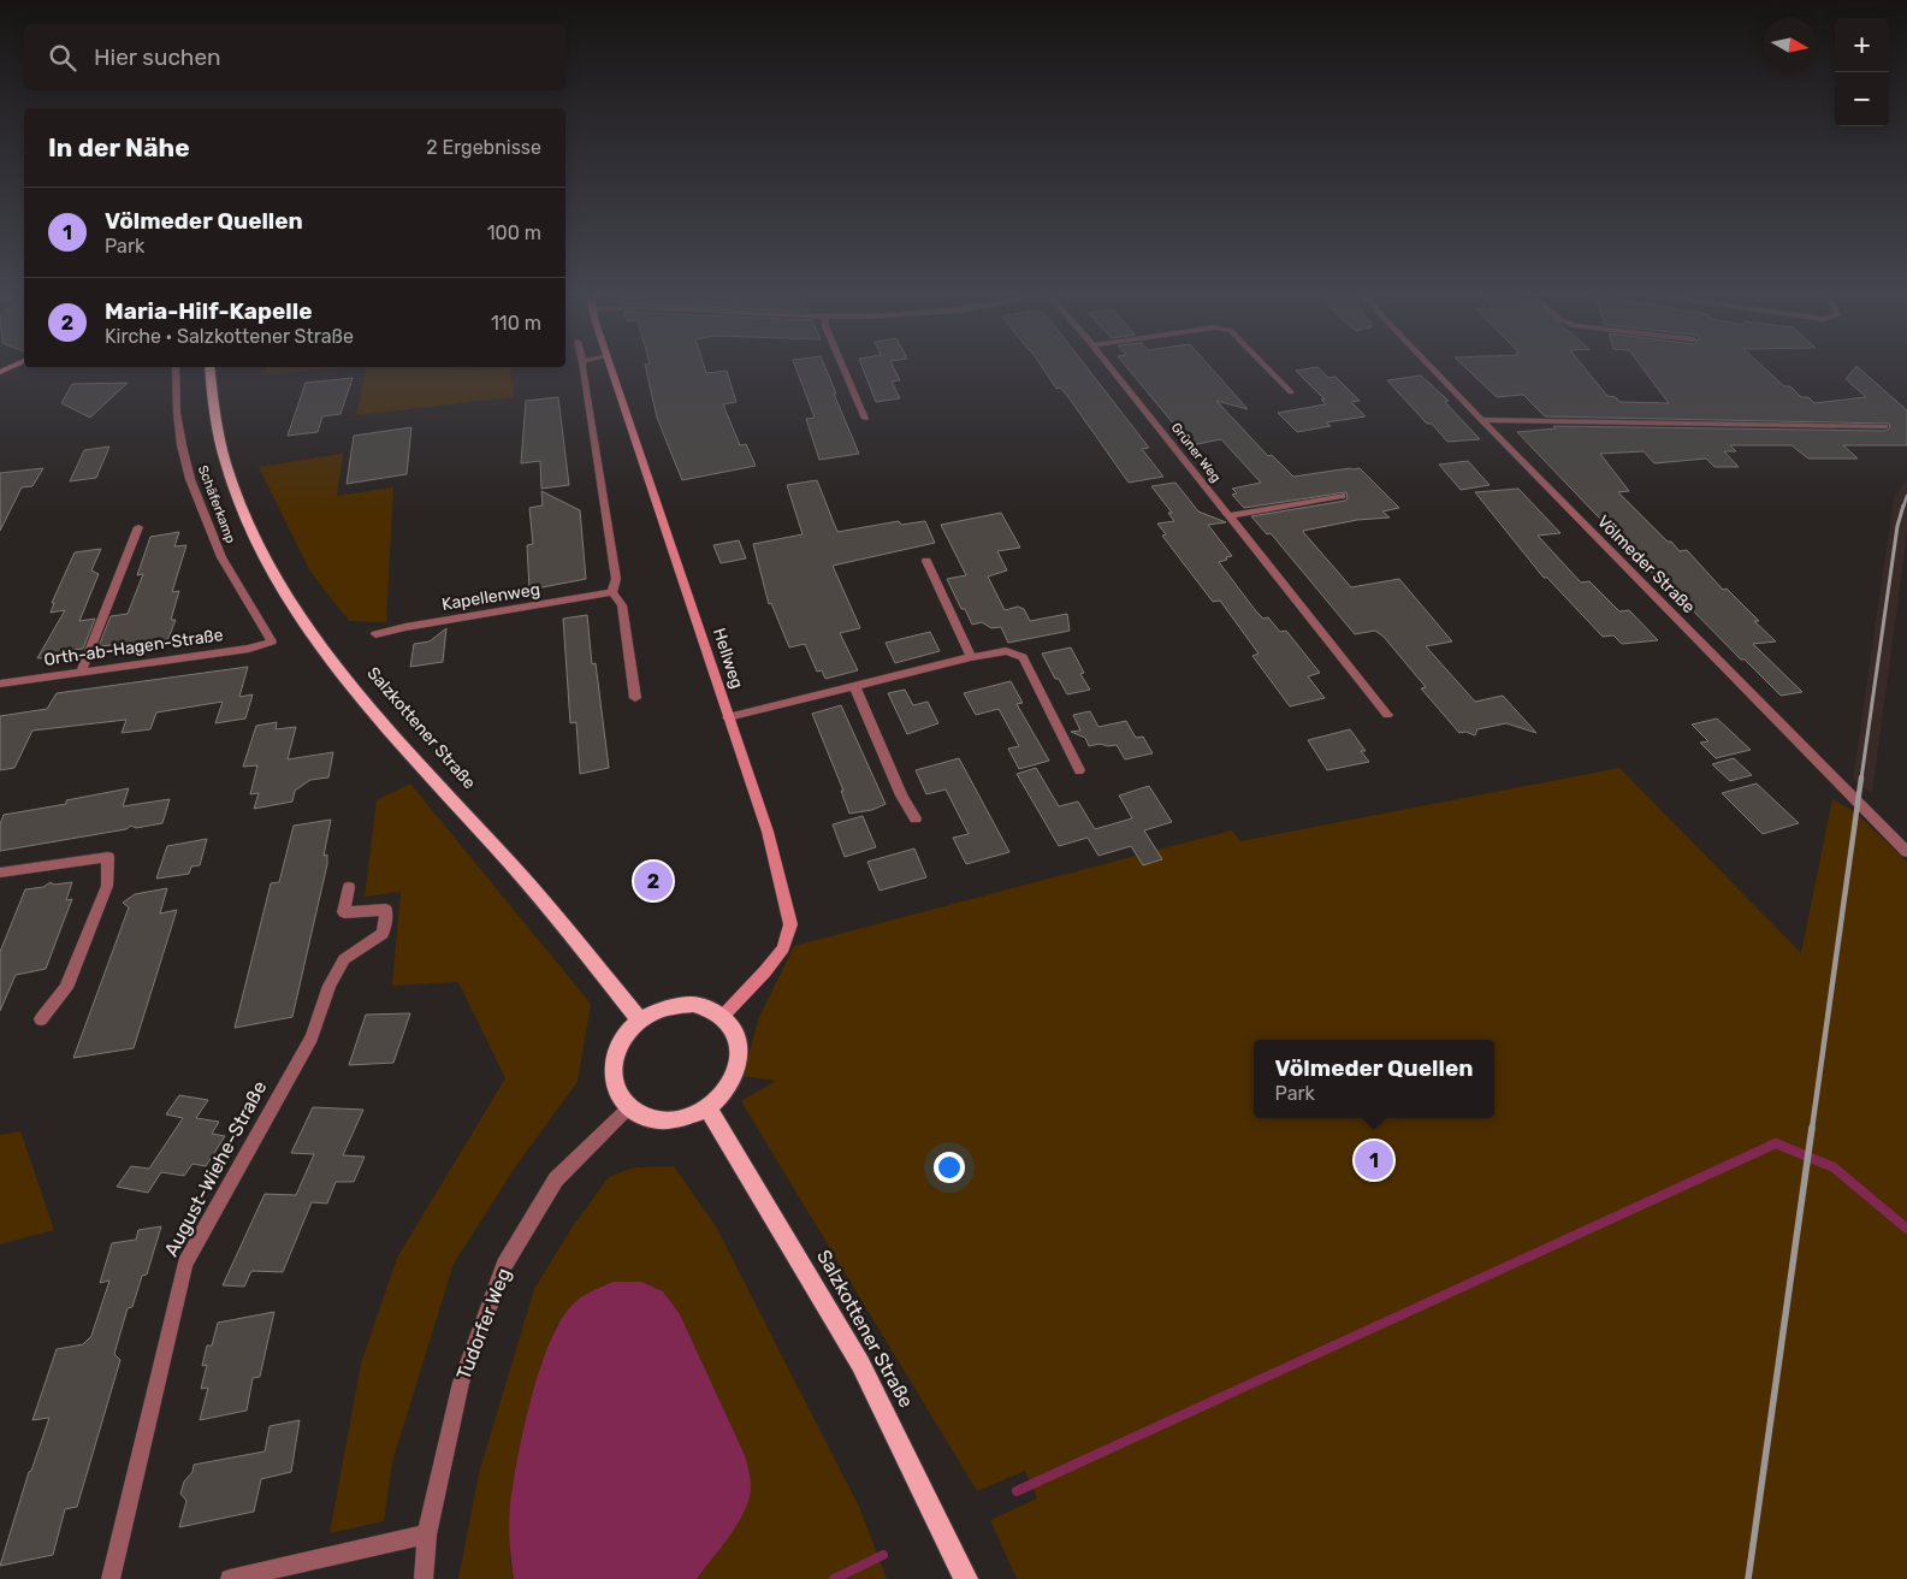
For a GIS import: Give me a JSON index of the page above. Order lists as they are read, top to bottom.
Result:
{
  "streets": {
    "main road": ["Hellweg", "Salzkottener Straße"],
    "street": [
      "Grüner Weg",
      "Schäferkamp",
      "Völmeder Straße",
      "Kapellenweg",
      "Orth-ab-Hagen-Straße",
      "August-Wiehe-Straße",
      "Tudorfer Weg"
    ]
  },
  "crossings": [
    ["Schäferkamp", "Orth-ab-Hagen-Straße"],
    ["Hellweg", "Salzkottener Straße"],
    ["Hellweg", "Tudorfer Weg"],
    ["Salzkottener Straße", "Tudorfer Weg"]
  ],
  "north": "right",
  "page": {
    "map_buttons": ["+", "−"],
    "search": "Hier suchen",
    "heading": ["In der Nähe", "2 Ergebnisse"],
    "list": [
      {
        "mark": "1",
        "name": "Völmeder Quellen",
        "note": "Park",
        "value": "100 m"
      },
      {
        "mark": "2",
        "name": "Maria-Hilf-Kapelle",
        "note": "Kirche · Salzkottener Straße",
        "value": "110 m"
      }
    ],
    "pins": ["2", "1"],
    "popup": ["Völmeder Quellen", "Park"]
  }
}
